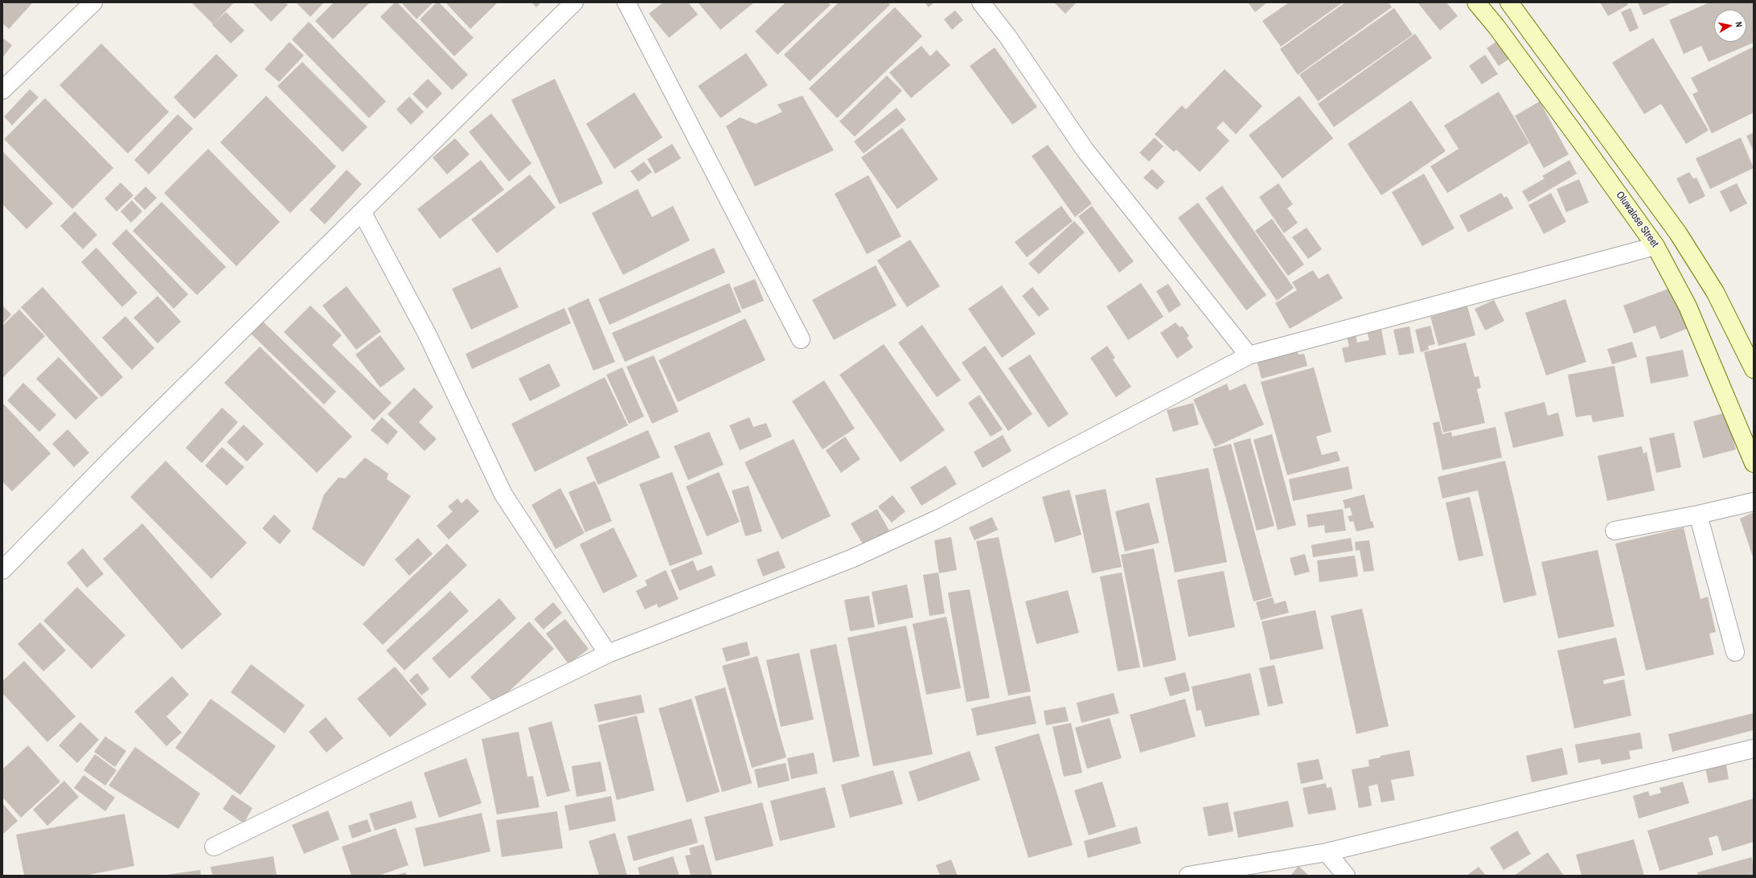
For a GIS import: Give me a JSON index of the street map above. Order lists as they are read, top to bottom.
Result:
{
  "streets": {
    "street": ["Oluwalose Street"]
  },
  "north": "right"
}
